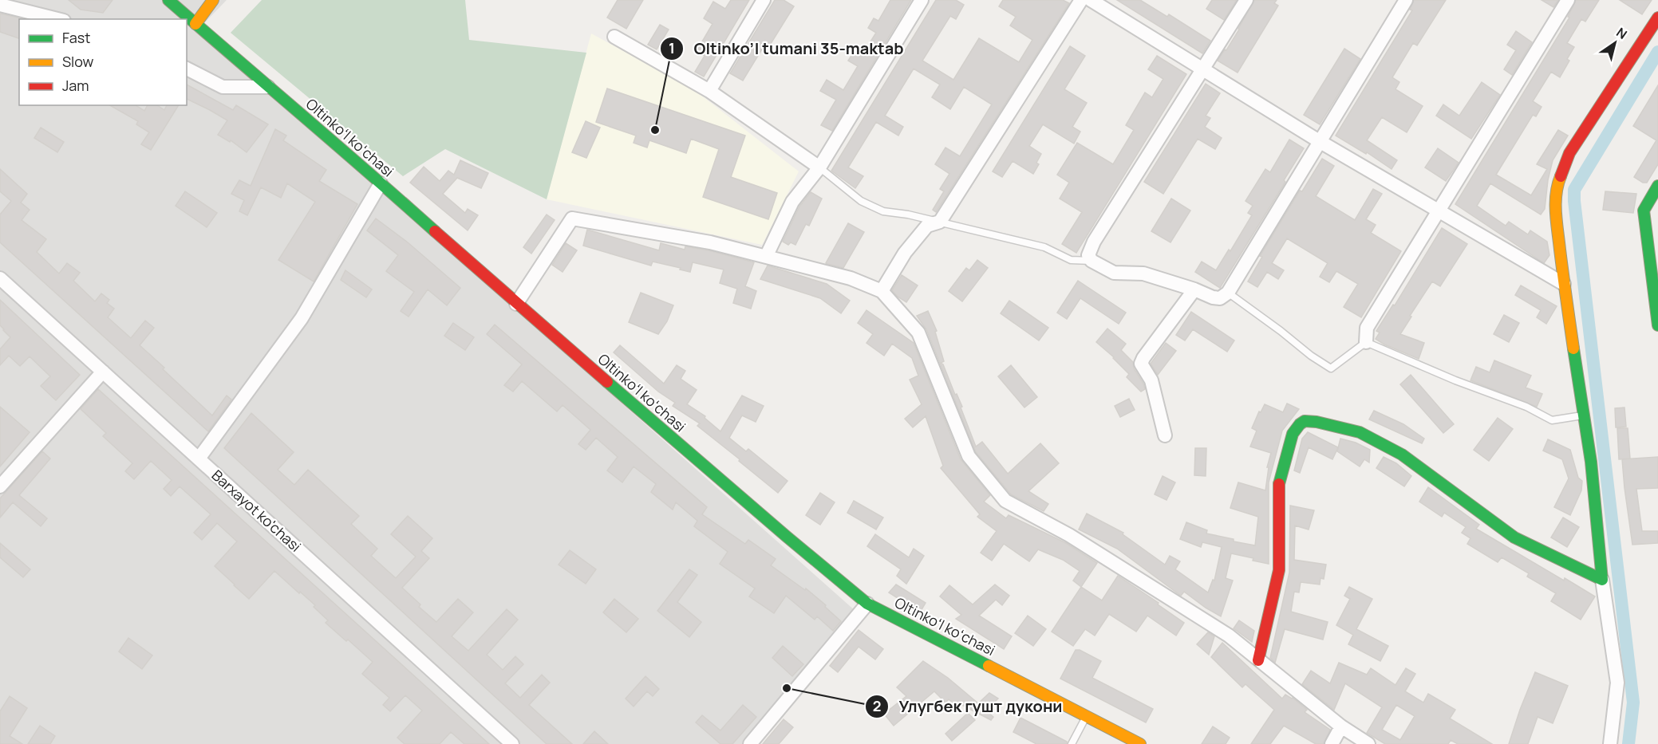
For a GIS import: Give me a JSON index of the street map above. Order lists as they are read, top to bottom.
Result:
{
  "streets": {
    "street": ["Oltinkoʻl koʻchasi", "Barxayot ko'chasi"]
  },
  "places": ["Oltinko’l tumani 35-maktab", "Улугбек гушт дукони"],
  "legend": ["Fast", "Slow", "Jam"],
  "north": "top right"
}
